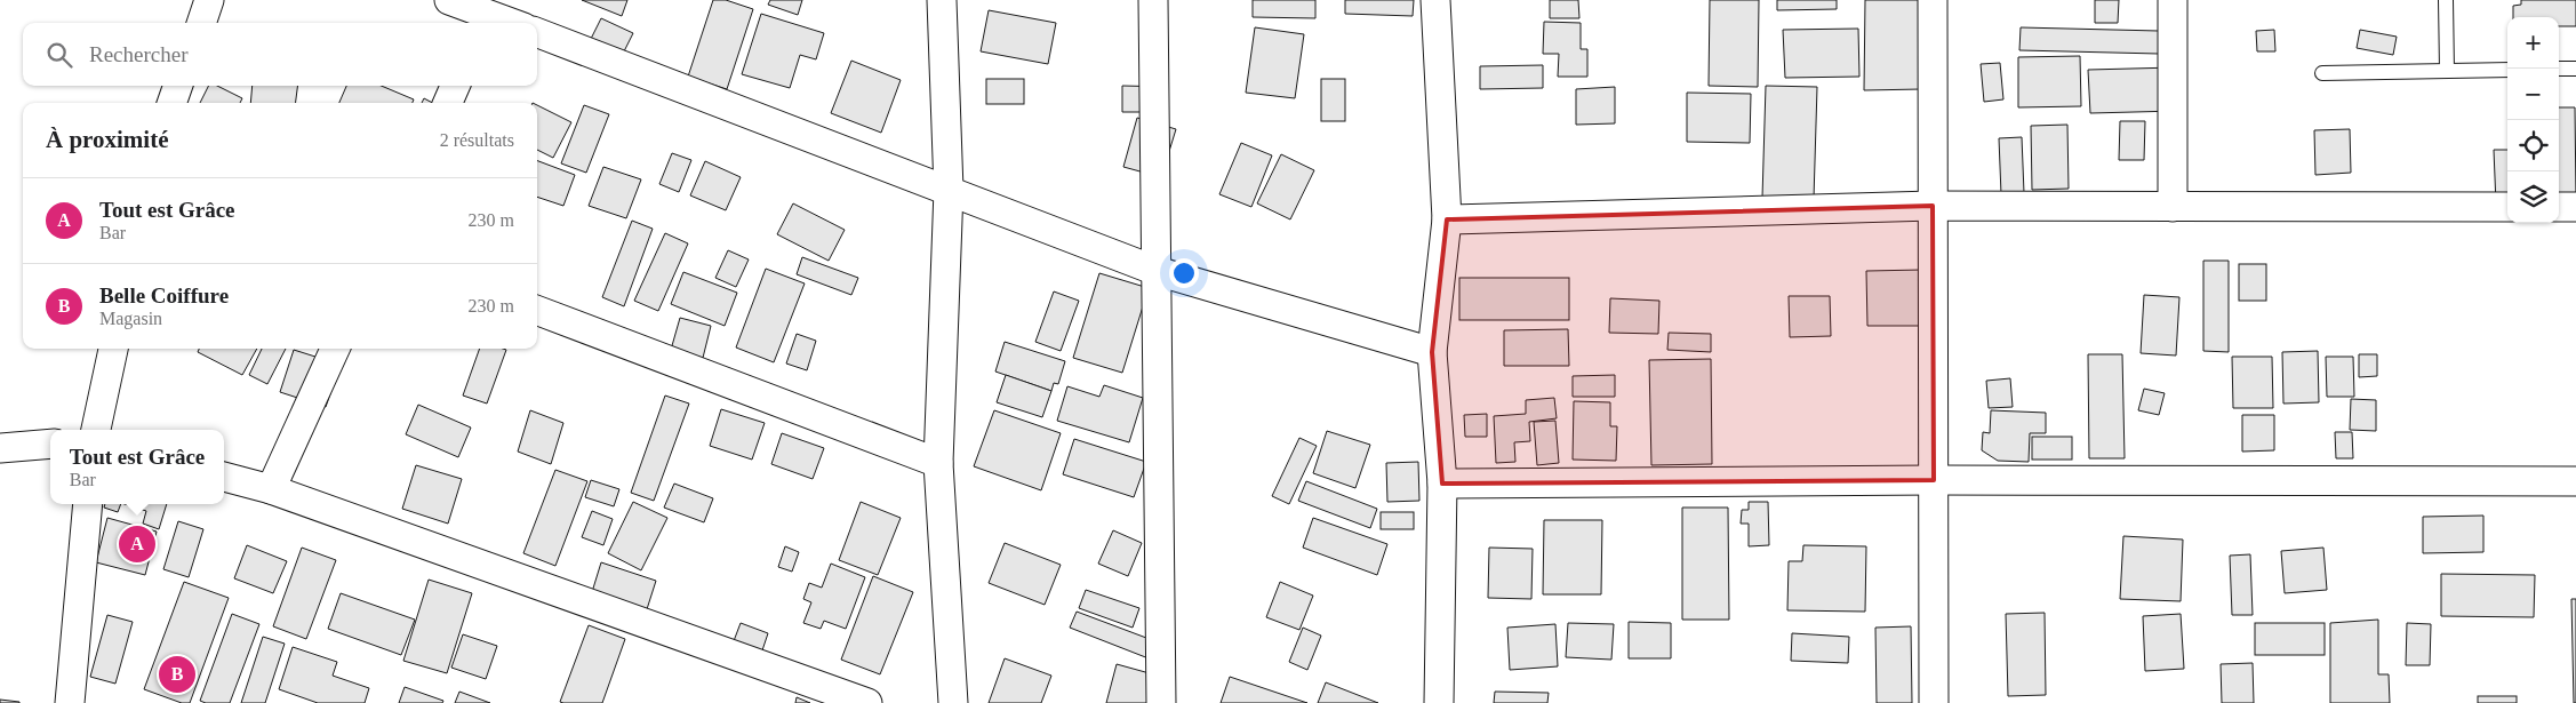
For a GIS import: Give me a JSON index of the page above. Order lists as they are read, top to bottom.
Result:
{
  "page": {
    "map_buttons": ["+", "−"],
    "search": "Rechercher",
    "heading": ["À proximité", "2 résultats"],
    "list": [
      {
        "mark": "A",
        "name": "Tout est Grâce",
        "note": "Bar",
        "value": "230 m"
      },
      {
        "mark": "B",
        "name": "Belle Coiffure",
        "note": "Magasin",
        "value": "230 m"
      }
    ],
    "popup": ["Tout est Grâce", "Bar"],
    "pins": ["A", "B"]
  }
}
